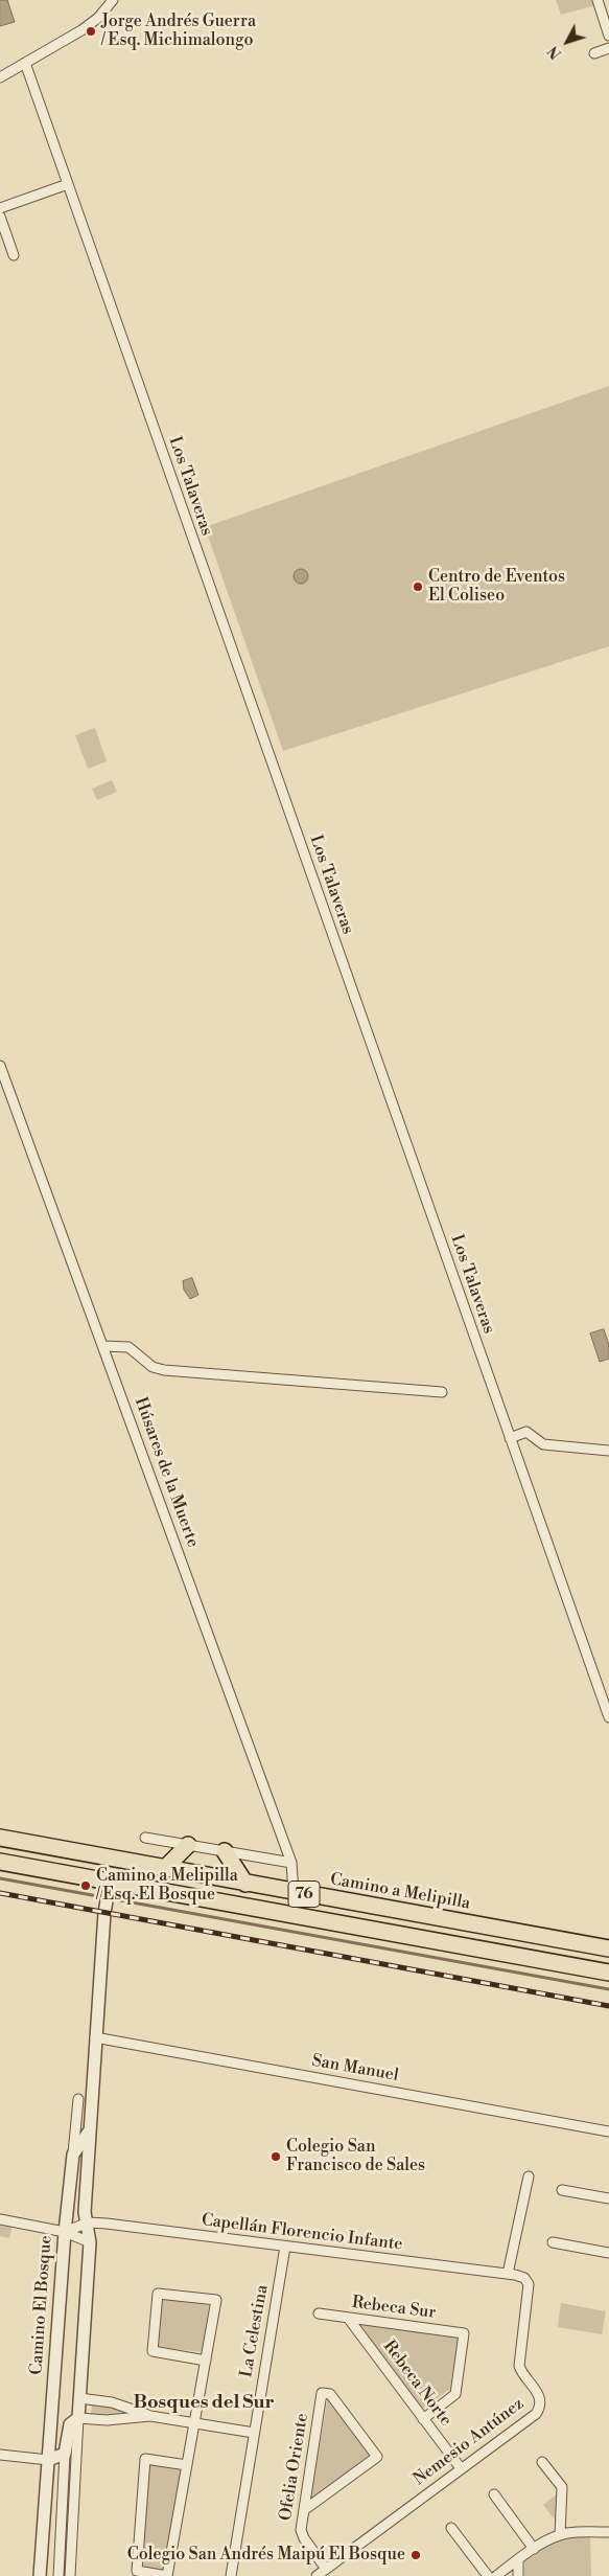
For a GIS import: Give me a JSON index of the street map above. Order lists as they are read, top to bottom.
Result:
{
  "streets": {
    "main road": ["Camino a Melipilla", "76"],
    "street": [
      "Los Talaveras",
      "Húsares de la Muerte",
      "San Manuel",
      "Capellán Florencio Infante",
      "Camino El Bosque",
      "Rebeca Sur",
      "La Celestina",
      "Rebeca Norte",
      "Nemesio Antúnez",
      "Ofelia Oriente"
    ]
  },
  "crossings": [
    ["Húsares de la Muerte", "Camino a Melipilla"],
    ["Capellán Florencio Infante", "Camino El Bosque"],
    ["Capellán Florencio Infante", "La Celestina"],
    ["Capellán Florencio Infante", "Nemesio Antúnez"],
    ["Rebeca Sur", "Rebeca Norte"],
    ["Rebeca Norte", "Nemesio Antúnez"],
    ["Nemesio Antúnez", "Ofelia Oriente"]
  ],
  "districts": ["Bosques del Sur"],
  "places": [
    "Jorge Andrés Guerra / Esq. Michimalongo",
    "Centro de Eventos El Coliseo",
    "Camino a Melipilla / Esq. El Bosque",
    "Colegio San Francisco de Sales",
    "Colegio San Andrés Maipú El Bosque"
  ],
  "north": "bottom left"
}
